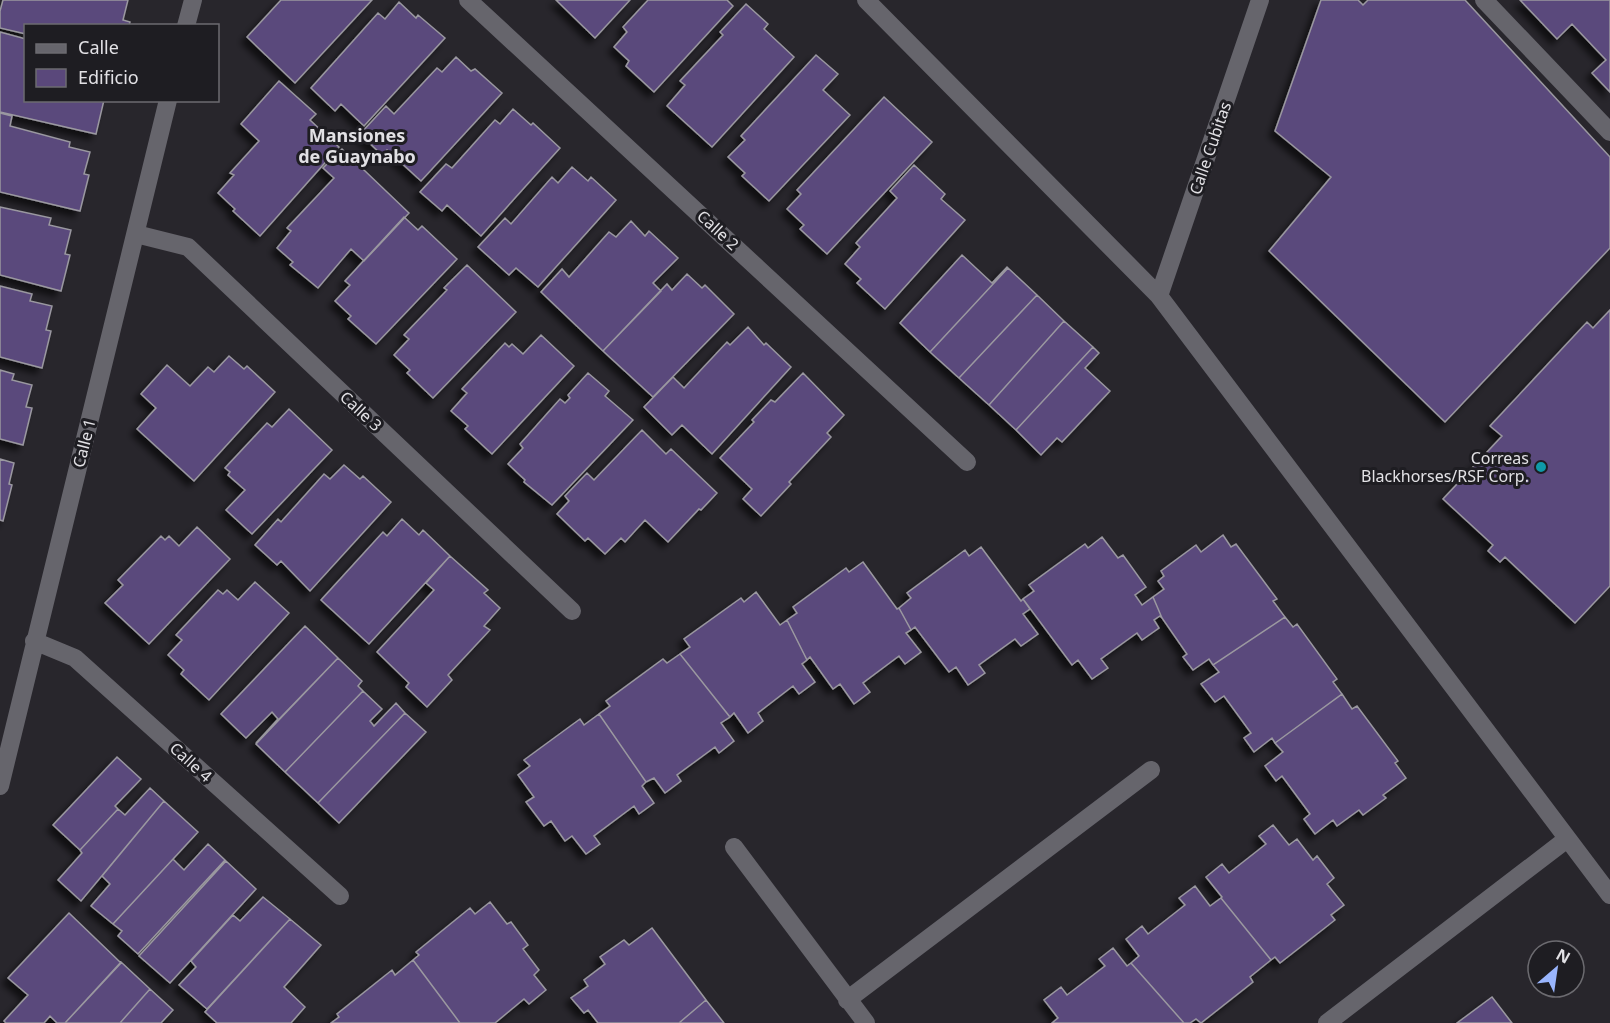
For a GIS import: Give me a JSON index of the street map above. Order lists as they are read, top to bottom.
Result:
{
  "streets": {
    "street": [
      "Calle Cubitas",
      "Calle 2",
      "Calle 3",
      "Calle 1",
      "Calle 4"
    ]
  },
  "crossings": [
    ["Calle 3", "Calle 1"],
    ["Calle 1", "Calle 4"]
  ],
  "districts": ["Mansiones de Guaynabo"],
  "places": ["Correas Blackhorses/RSF Corp."],
  "legend": ["Calle", "Edificio"],
  "north": "top right"
}
